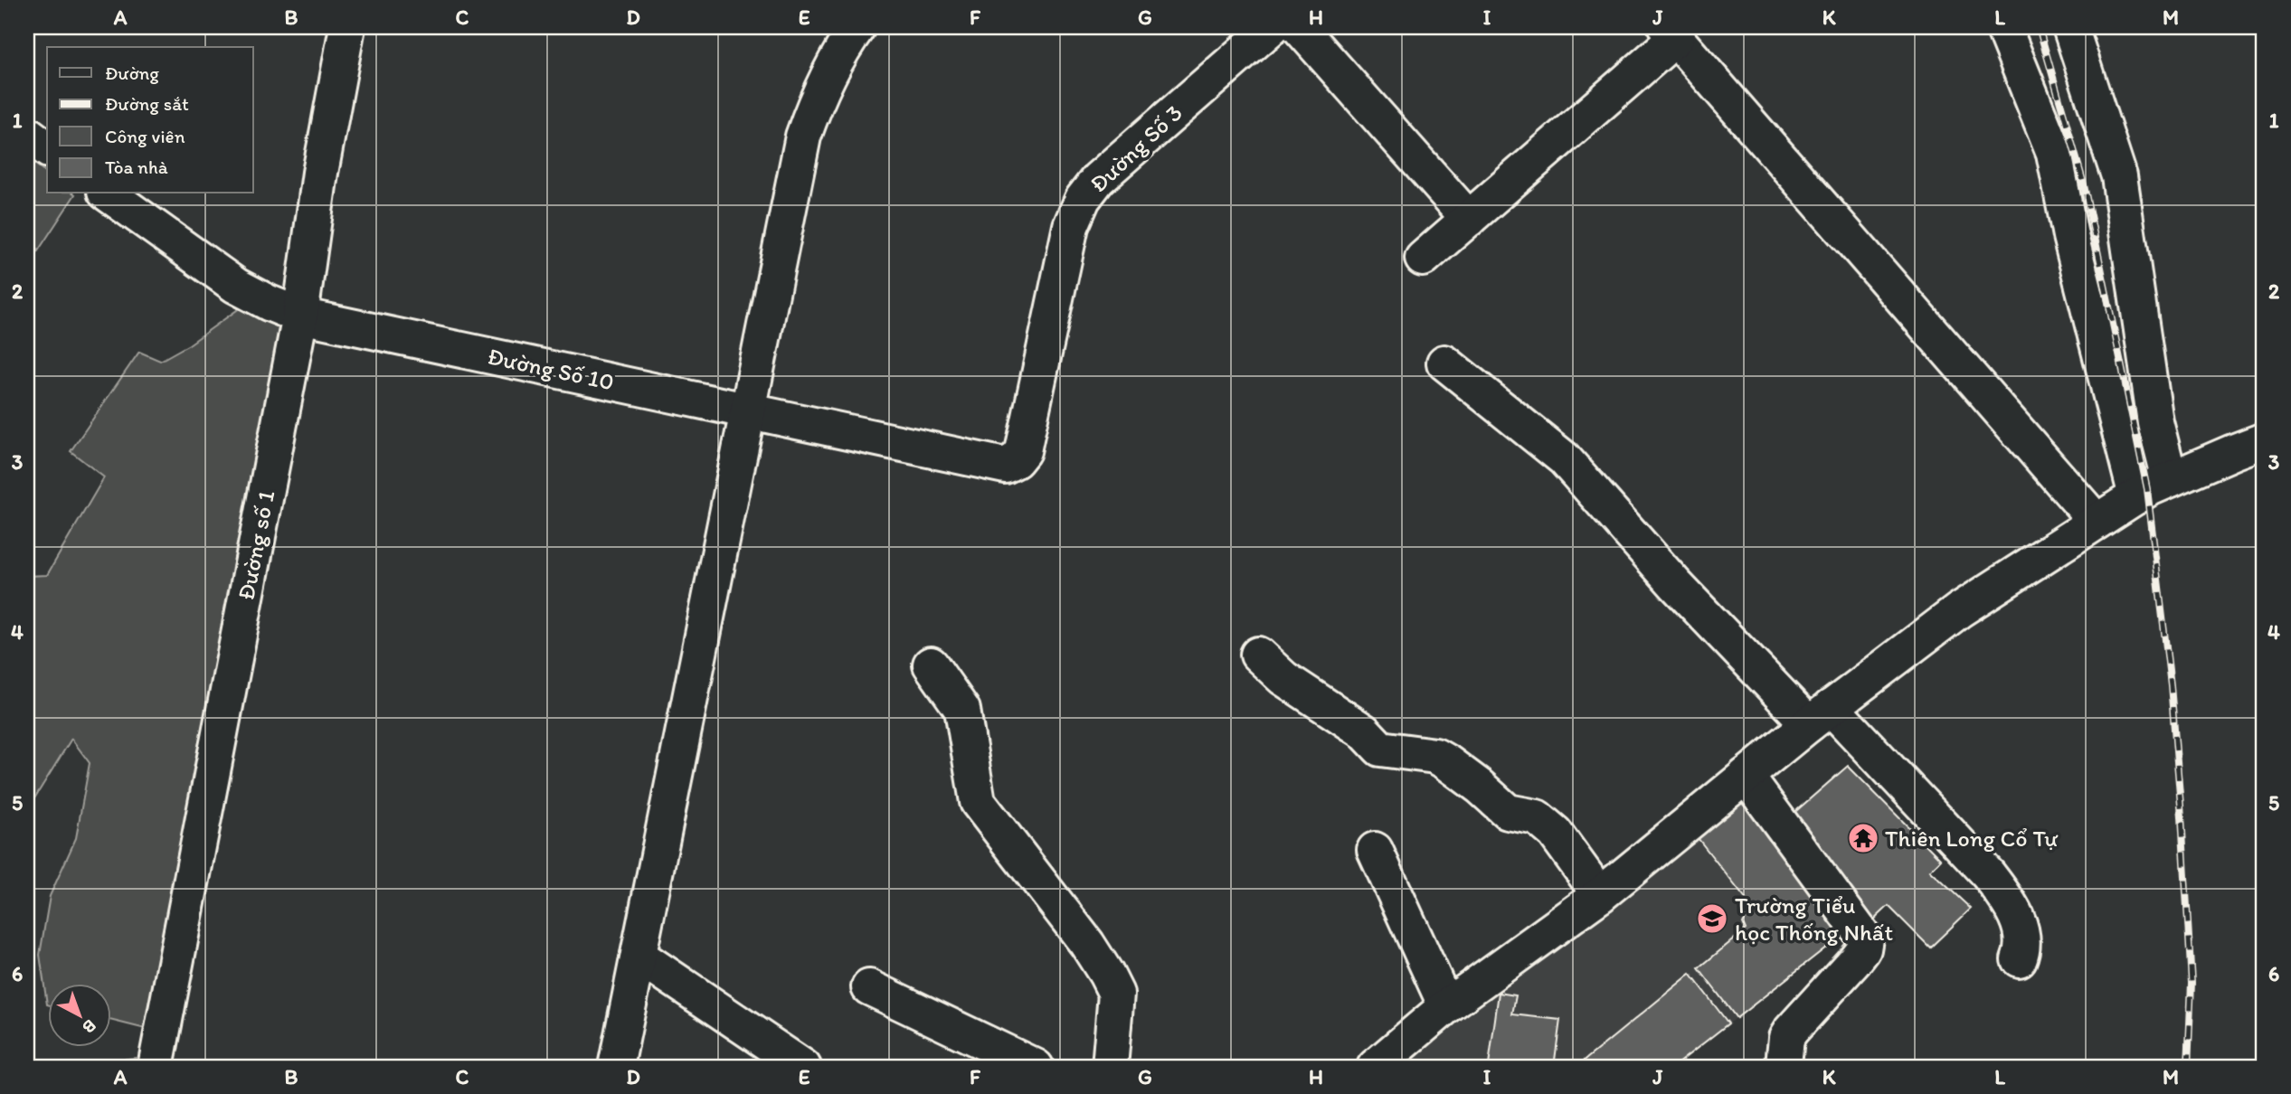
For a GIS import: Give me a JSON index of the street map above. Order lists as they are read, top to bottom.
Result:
{
  "streets": {
    "street": ["Đường Số 3", "Đường Số 10", "Đường số 1"]
  },
  "crossings": [
    ["Đường Số 3", "Đường Số 10"],
    ["Đường Số 10", "Đường số 1"]
  ],
  "places": {
    "temple": ["Thiên Long Cổ Tự"],
    "school or university": ["Trường Tiểu học Thống Nhất"]
  },
  "legend": [
    "Đường",
    "Đường sắt",
    "Công viên",
    "Tòa nhà"
  ],
  "north": "bottom right",
  "grid": {
    "columns": [
      "A",
      "B",
      "C",
      "D",
      "E",
      "F",
      "G",
      "H",
      "I",
      "J",
      "K",
      "L",
      "M"
    ],
    "rows": [
      "1",
      "2",
      "3",
      "4",
      "5",
      "6"
    ]
  }
}
